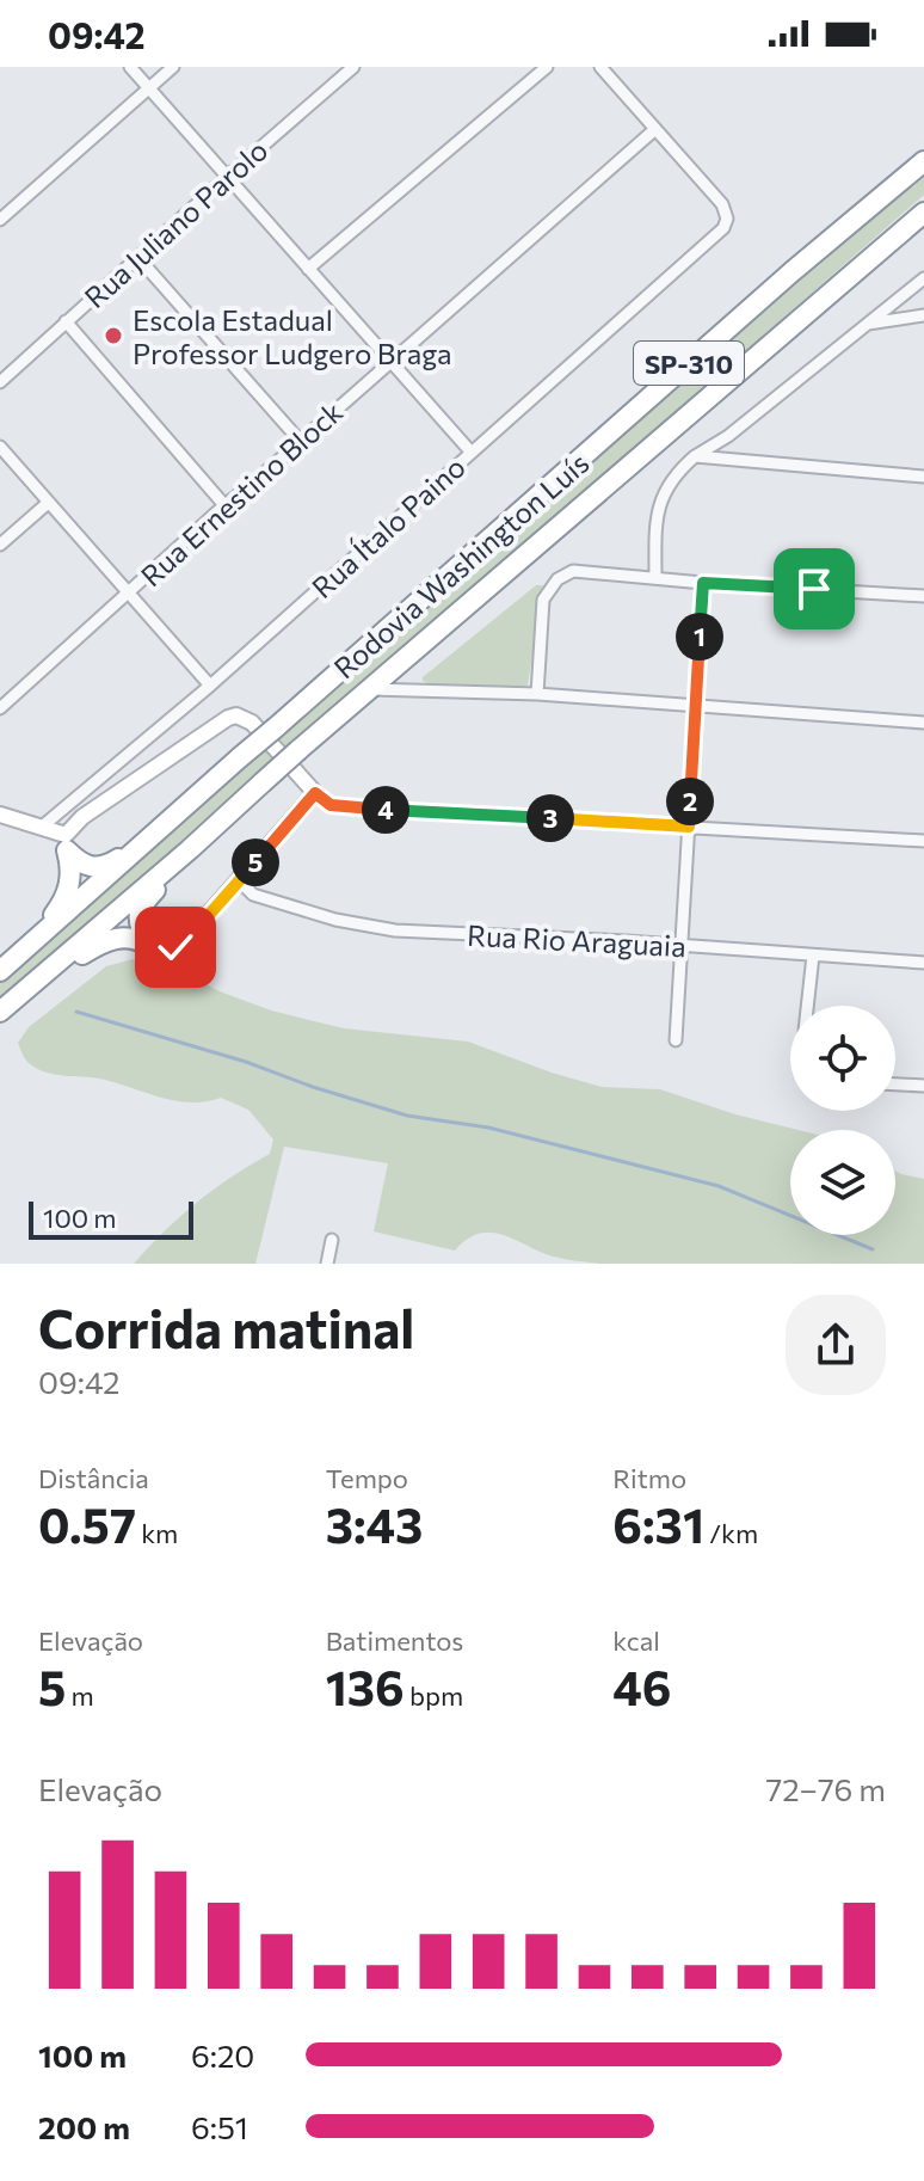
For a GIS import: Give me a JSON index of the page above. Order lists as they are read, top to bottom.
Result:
{
  "streets": {
    "highway": ["SP-310", "Rodovia Washington Luís"],
    "street": [
      "Rua Juliano Parolo",
      "Rua Ernestino Block",
      "Rua Ítalo Paino",
      "Rua Rio Araguaia"
    ]
  },
  "crossings": [
    ["Rua Ernestino Block", "Rua Ítalo Paino"]
  ],
  "places": ["Escola Estadual Professor Ludgero Braga"],
  "scale_bar": "100 m",
  "page": {
    "status": "09:42",
    "pins": [
      "1",
      "2",
      "4",
      "3",
      "5"
    ],
    "scale": "100 m",
    "heading": ["Corrida matinal", "09:42"],
    "stats": [
      ["Distância", "0.57 km"],
      ["Tempo", "3:43"],
      ["Ritmo", "6:31 /km"],
      ["Elevação", "5 m"],
      ["Batimentos", "136 bpm"],
      ["kcal", "46"]
    ],
    "chart": ["Elevação", "72–76 m"],
    "list": [
      {
        "name": "100 m",
        "note": "6:20"
      },
      {
        "name": "200 m",
        "note": "6:51"
      }
    ]
  }
}
